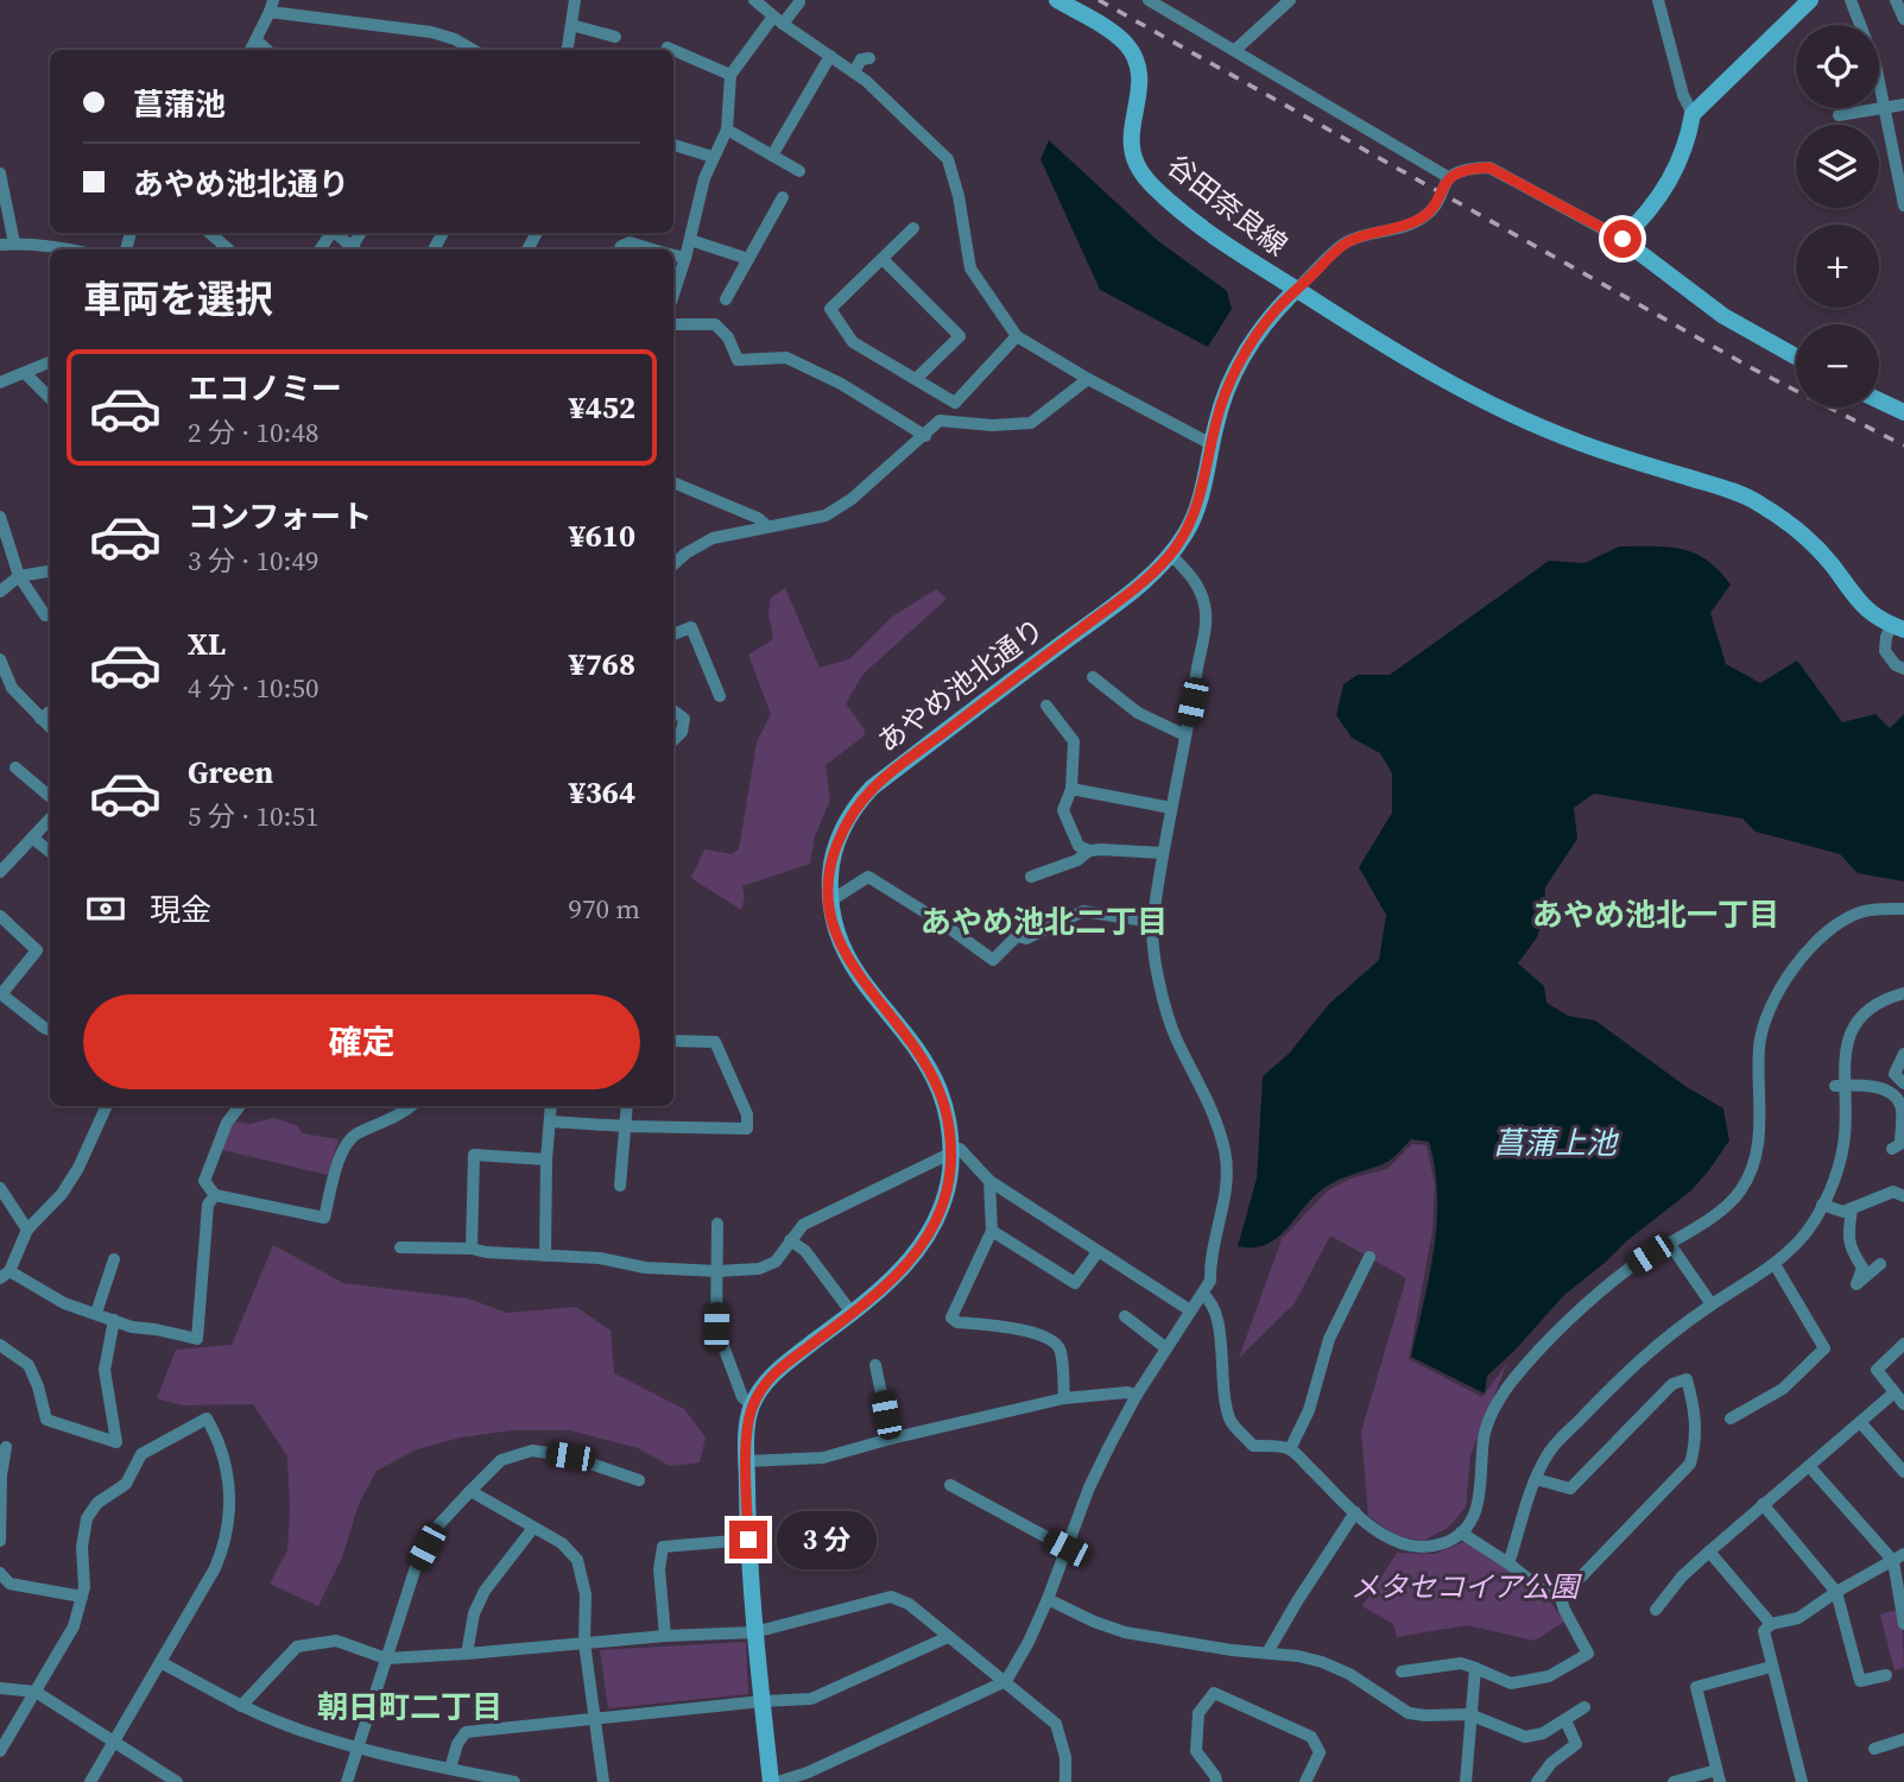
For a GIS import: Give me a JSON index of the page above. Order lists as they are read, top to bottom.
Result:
{
  "streets": {
    "street": ["谷田奈良線", "あやめ池北通り"]
  },
  "crossings": [
    ["谷田奈良線", "あやめ池北通り"]
  ],
  "districts": ["あやめ池北一丁目", "あやめ池北二丁目", "朝日町二丁目"],
  "water": ["菖蒲上池"],
  "parks": ["メタセコイア公園"],
  "page": {
    "map_buttons": ["+", "−"],
    "banner": ["菖蒲池", "あやめ池北通り"],
    "heading": "車両を選択",
    "list": [
      {
        "name": "エコノミー",
        "note": "2 分 · 10:48",
        "value": "¥452"
      },
      {
        "name": "コンフォート",
        "note": "3 分 · 10:49",
        "value": "¥610"
      },
      {
        "name": "XL",
        "note": "4 分 · 10:50",
        "value": "¥768"
      },
      {
        "name": "Green",
        "note": "5 分 · 10:51",
        "value": "¥364"
      }
    ],
    "pay": ["現金", "970 m"],
    "buttons": "確定",
    "bubble": "3 分"
  }
}
